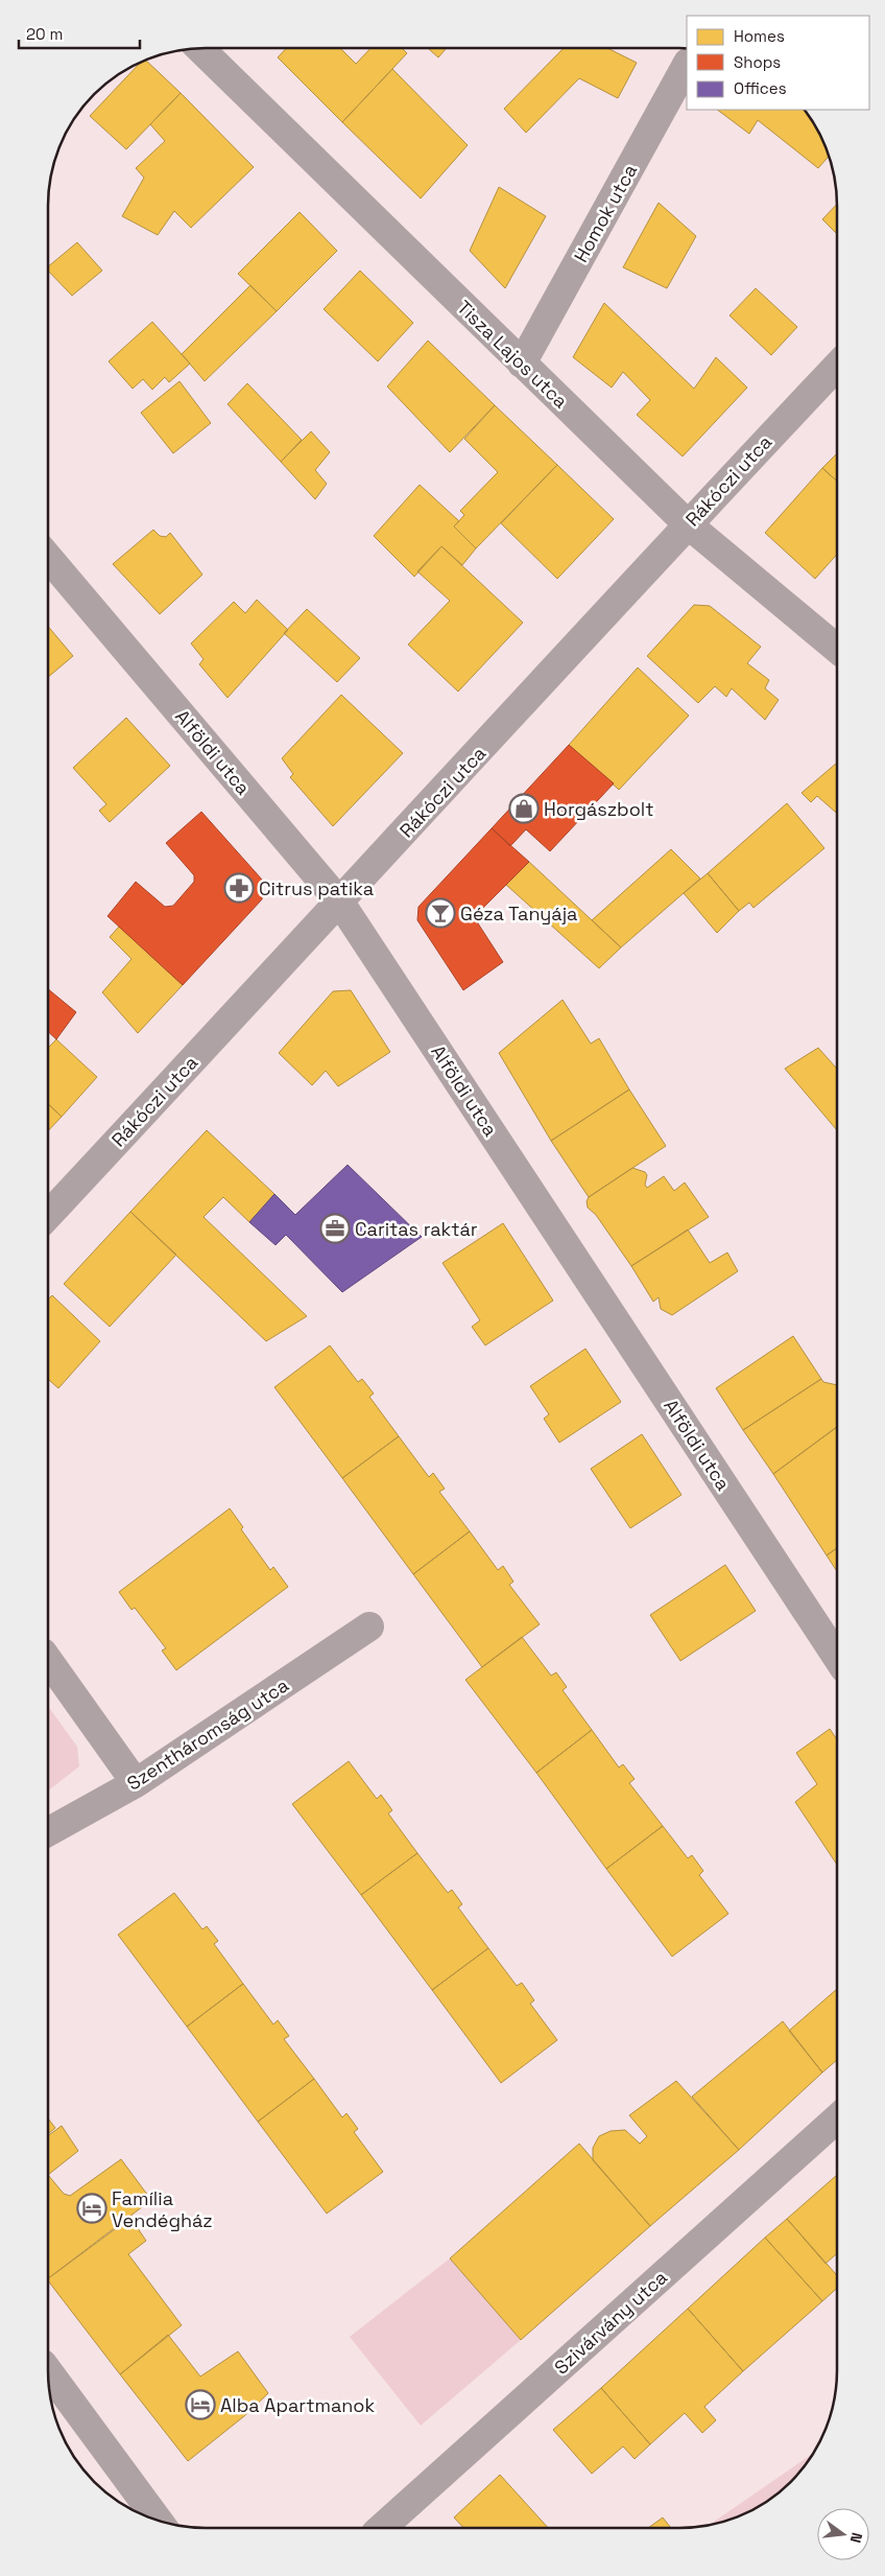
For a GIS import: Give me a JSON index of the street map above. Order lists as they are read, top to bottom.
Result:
{
  "streets": {
    "street": [
      "Homok utca",
      "Tisza Lajos utca",
      "Rákóczi utca",
      "Alföldi utca",
      "Szentháromság utca",
      "Szivárvány utca"
    ]
  },
  "crossings": [
    ["Homok utca", "Tisza Lajos utca"],
    ["Tisza Lajos utca", "Rákóczi utca"],
    ["Rákóczi utca", "Alföldi utca"]
  ],
  "places": {
    "shop": ["Horgászbolt"],
    "pharmacy": ["Citrus patika"],
    "bar": ["Géza Tanyája"],
    "office": ["Caritas raktár"],
    "hotel": ["Família Vendégház", "Alba Apartmanok"]
  },
  "legend": ["Homes", "Shops", "Offices"],
  "scale_bar": "20 m",
  "north": "right"
}
